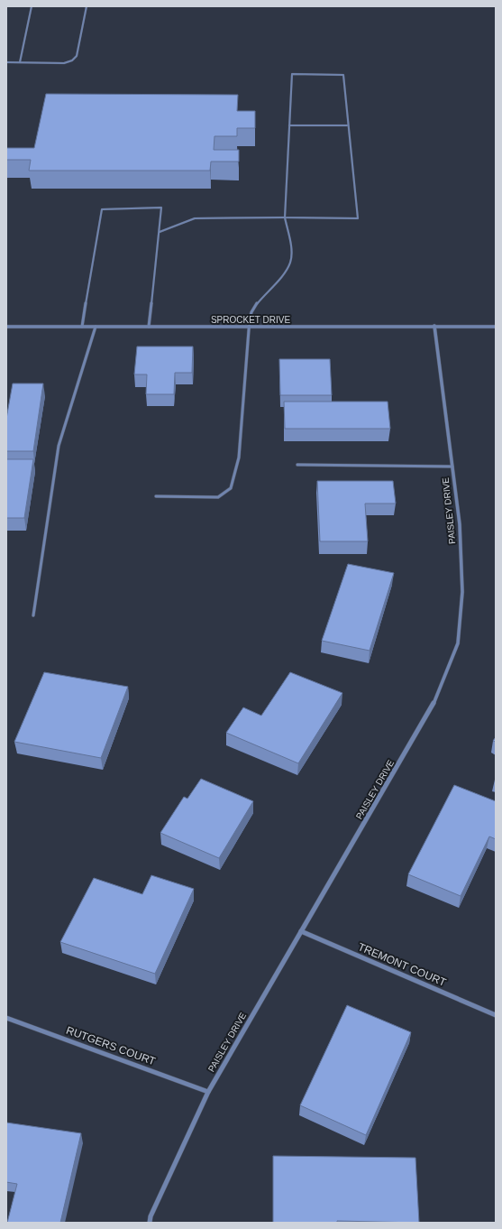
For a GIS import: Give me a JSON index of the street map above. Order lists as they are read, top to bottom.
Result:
{
  "streets": {
    "street": [
      "SPROCKET DRIVE",
      "PAISLEY DRIVE",
      "TREMONT COURT",
      "RUTGERS COURT"
    ]
  },
  "crossings": [
    ["SPROCKET DRIVE", "PAISLEY DRIVE"],
    ["PAISLEY DRIVE", "TREMONT COURT"],
    ["PAISLEY DRIVE", "RUTGERS COURT"]
  ]
}
